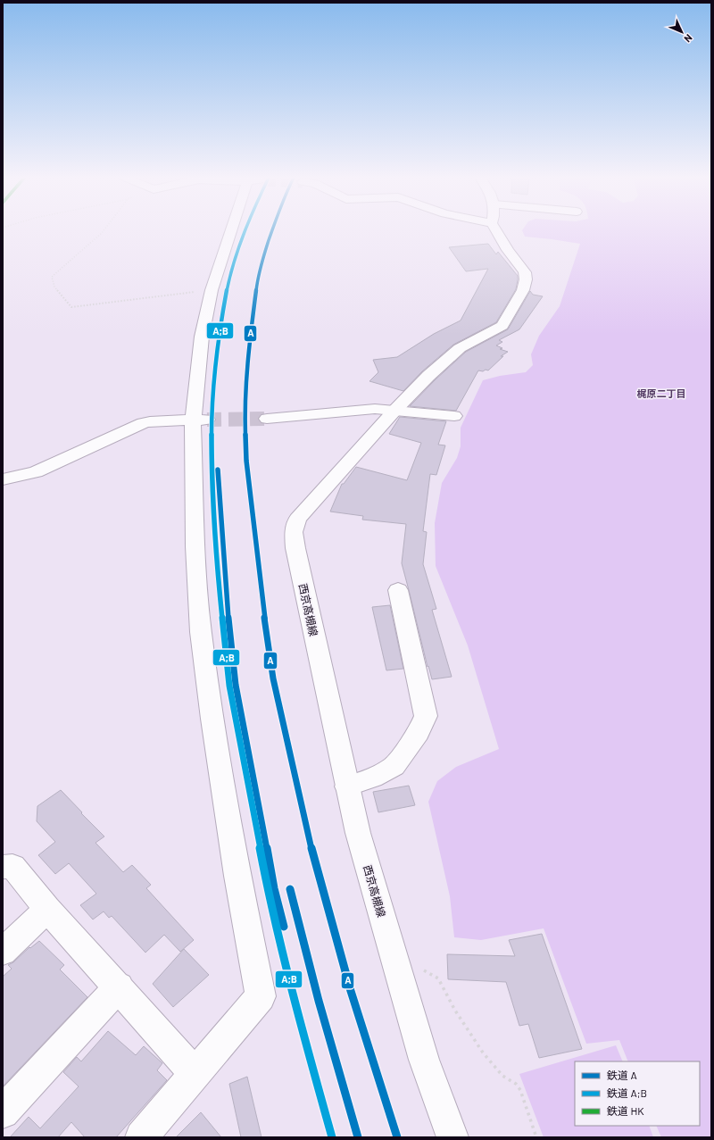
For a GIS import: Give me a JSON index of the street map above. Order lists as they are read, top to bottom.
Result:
{
  "streets": {
    "street": ["西京高槻線"]
  },
  "districts": ["梶原二丁目"],
  "lines": ["rail line A", "rail line A;B"],
  "legend": ["鉄道 A", "鉄道 A;B", "鉄道 HK"],
  "north": "bottom right"
}
